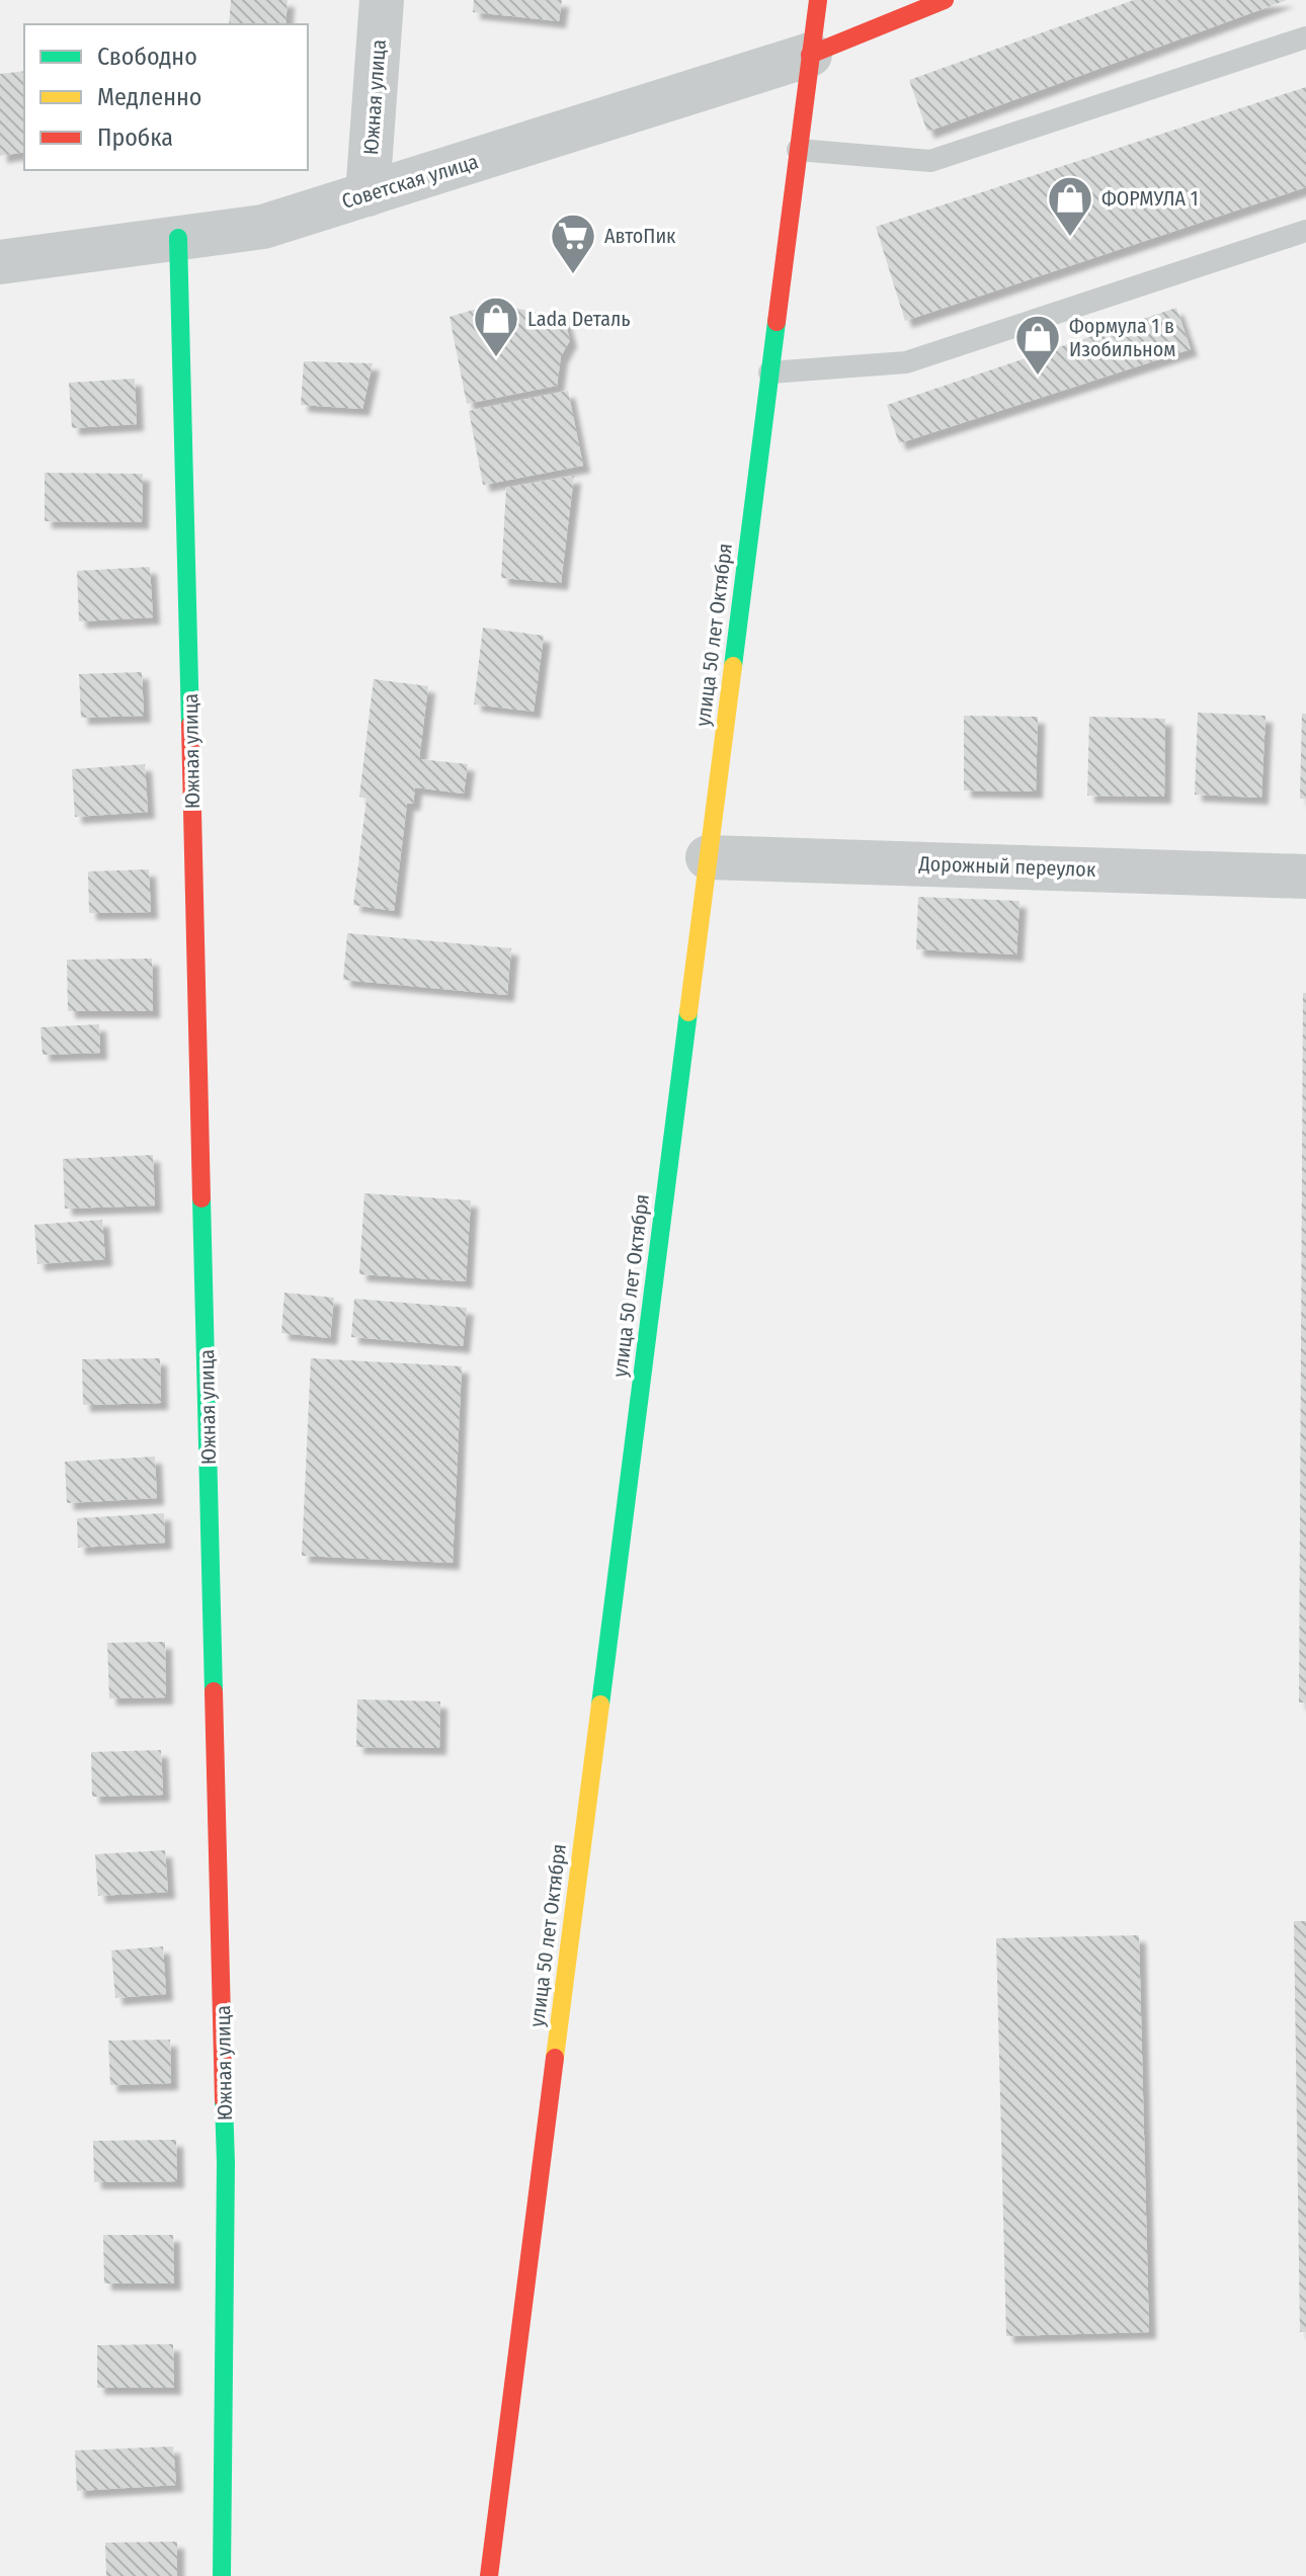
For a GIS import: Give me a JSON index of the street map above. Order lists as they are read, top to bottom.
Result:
{
  "streets": {
    "main road": ["Южная улица", "улица 50 лет Октября"],
    "street": ["Советская улица", "Дорожный переулок"]
  },
  "crossings": [
    ["Южная улица", "Советская улица"],
    ["Советская улица", "улица 50 лет Октября"],
    ["улица 50 лет Октября", "Дорожный переулок"]
  ],
  "places": {
    "shop": ["ФОРМУЛА 1", "Lada Dеталь", "Формула 1 в Изобильном"],
    "supermarket": ["АвтоПик"]
  },
  "legend": ["Свободно", "Медленно", "Пробка"]
}
